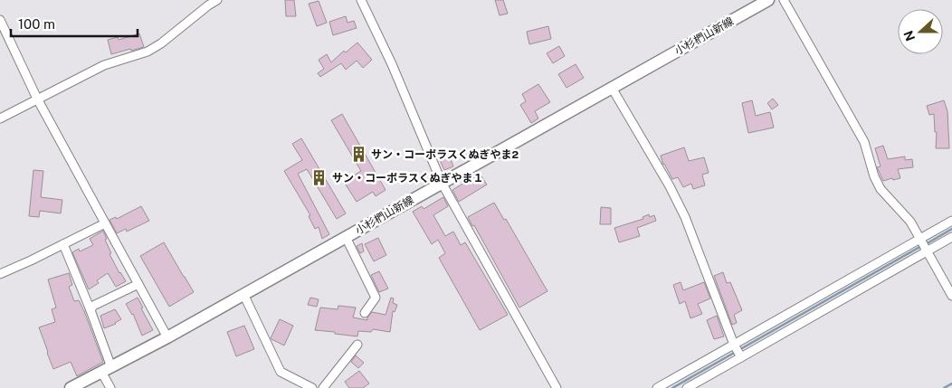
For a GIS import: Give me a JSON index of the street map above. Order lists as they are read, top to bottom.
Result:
{
  "streets": {
    "main road": ["小杉椚山新線"]
  },
  "places": {
    "building": ["サン・コーポラスくぬぎやま2", "サン・コーポラスくぬぎやま１"]
  },
  "scale_bar": "100 m",
  "north": "left"
}
